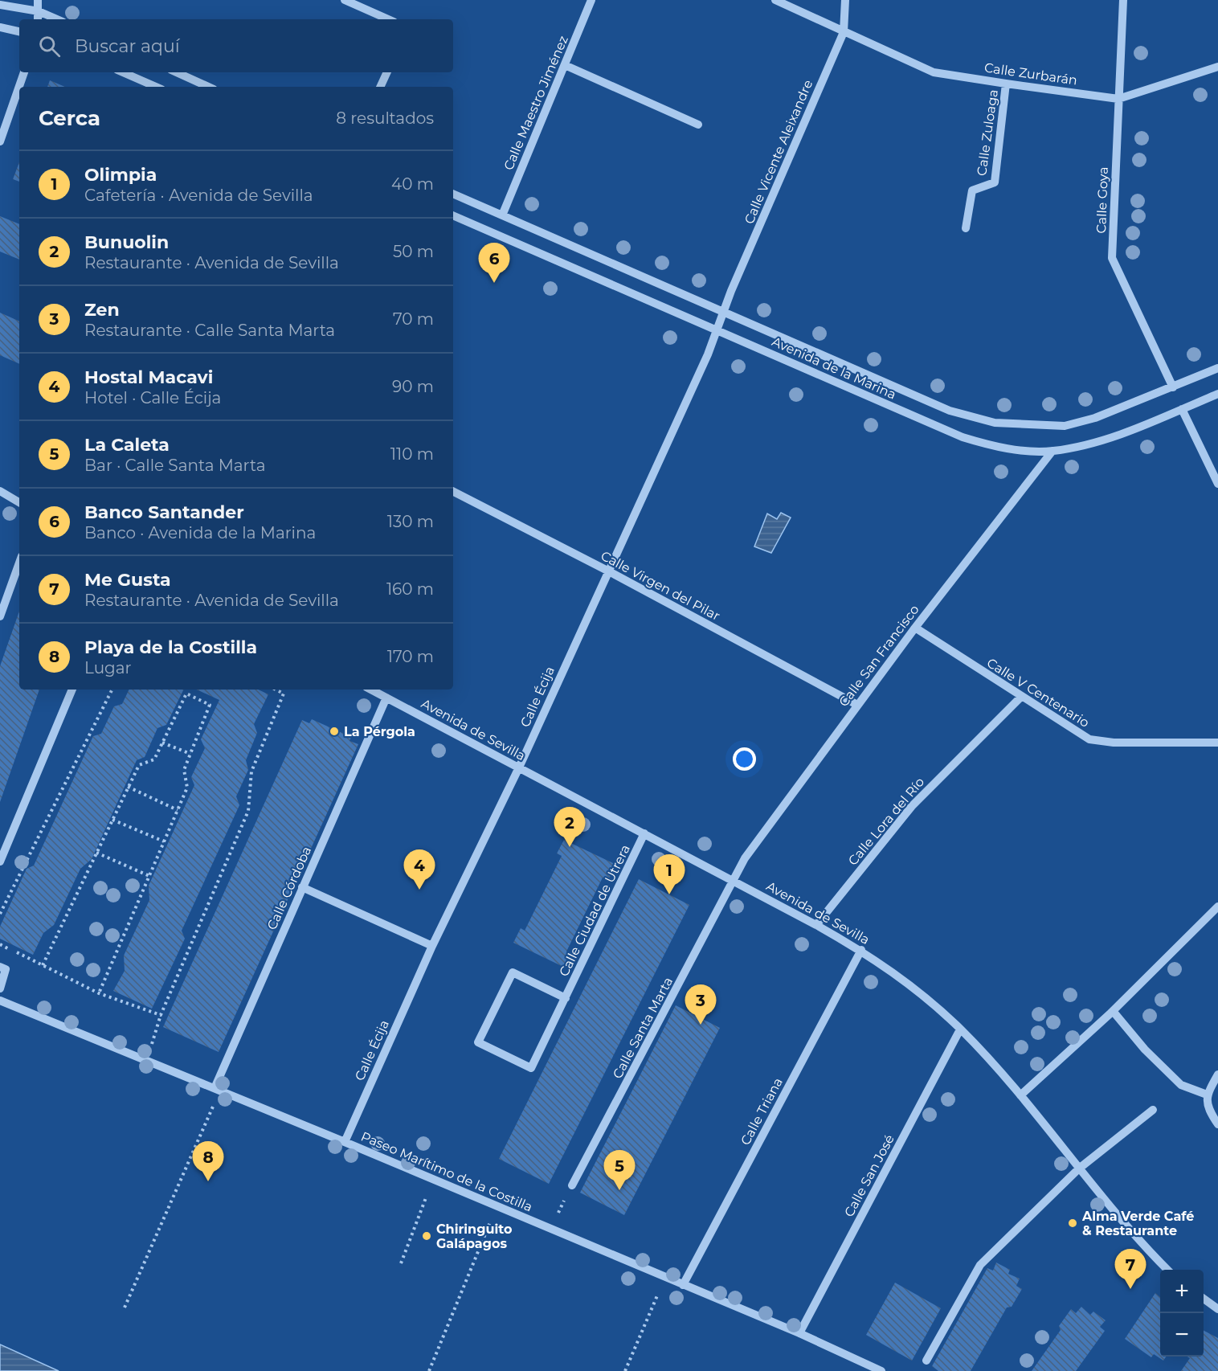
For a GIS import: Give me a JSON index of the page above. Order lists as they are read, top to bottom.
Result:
{
  "streets": {
    "street": [
      "Calle Zurbarán",
      "Calle Maestro Jiménez",
      "Calle Zuloaga",
      "Calle Vicente Aleixandre",
      "Calle Goya",
      "Avenida de la Marina",
      "Calle Virgen del Pilar",
      "Calle San Francisco",
      "Calle V Centenario",
      "Calle Écija",
      "Avenida de Sevilla",
      "Calle Lora del Río",
      "Calle Córdoba",
      "Calle Ciudad de Utrera",
      "Calle Santa Marta",
      "Calle Triana",
      "Paseo Marítimo de la Costilla",
      "Calle San José"
    ]
  },
  "crossings": [
    ["Calle Zurbarán", "Calle Zuloaga"],
    ["Calle Zurbarán", "Calle Vicente Aleixandre"],
    ["Calle Zurbarán", "Calle Goya"],
    ["Calle Maestro Jiménez", "Avenida de la Marina"],
    ["Calle Vicente Aleixandre", "Avenida de la Marina"],
    ["Calle Vicente Aleixandre", "Calle Écija"],
    ["Calle Goya", "Avenida de la Marina"],
    ["Avenida de la Marina", "Calle San Francisco"],
    ["Avenida de la Marina", "Calle Écija"],
    ["Calle Virgen del Pilar", "Calle San Francisco"],
    ["Calle Virgen del Pilar", "Calle Écija"],
    ["Calle San Francisco", "Calle V Centenario"],
    ["Calle San Francisco", "Avenida de Sevilla"],
    ["Calle San Francisco", "Calle Santa Marta"],
    ["Calle V Centenario", "Calle Lora del Río"],
    ["Calle Écija", "Avenida de Sevilla"],
    ["Calle Écija", "Paseo Marítimo de la Costilla"],
    ["Avenida de Sevilla", "Calle Lora del Río"],
    ["Avenida de Sevilla", "Calle Córdoba"],
    ["Avenida de Sevilla", "Calle Ciudad de Utrera"],
    ["Avenida de Sevilla", "Calle Santa Marta"],
    ["Avenida de Sevilla", "Calle Triana"],
    ["Avenida de Sevilla", "Calle San José"],
    ["Calle Córdoba", "Paseo Marítimo de la Costilla"],
    ["Calle Triana", "Paseo Marítimo de la Costilla"],
    ["Paseo Marítimo de la Costilla", "Calle San José"]
  ],
  "places": ["La Pérgola", "Alma Verde Café & Restaurante", "Chiringuito Galápagos"],
  "page": {
    "search": "Buscar aquí",
    "heading": ["Cerca", "8 resultados"],
    "list": [
      {
        "mark": "1",
        "name": "Olimpia",
        "note": "Cafetería · Avenida de Sevilla",
        "value": "40 m"
      },
      {
        "mark": "2",
        "name": "Bunuolin",
        "note": "Restaurante · Avenida de Sevilla",
        "value": "50 m"
      },
      {
        "mark": "3",
        "name": "Zen",
        "note": "Restaurante · Calle Santa Marta",
        "value": "70 m"
      },
      {
        "mark": "4",
        "name": "Hostal Macavi",
        "note": "Hotel · Calle Écija",
        "value": "90 m"
      },
      {
        "mark": "5",
        "name": "La Caleta",
        "note": "Bar · Calle Santa Marta",
        "value": "110 m"
      },
      {
        "mark": "6",
        "name": "Banco Santander",
        "note": "Banco · Avenida de la Marina",
        "value": "130 m"
      },
      {
        "mark": "7",
        "name": "Me Gusta",
        "note": "Restaurante · Avenida de Sevilla",
        "value": "160 m"
      },
      {
        "mark": "8",
        "name": "Playa de la Costilla",
        "note": "Lugar",
        "value": "170 m"
      }
    ],
    "pins": [
      "6",
      "2",
      "4",
      "1",
      "3",
      "8",
      "5",
      "7"
    ],
    "map_buttons": ["+", "−"]
  }
}
